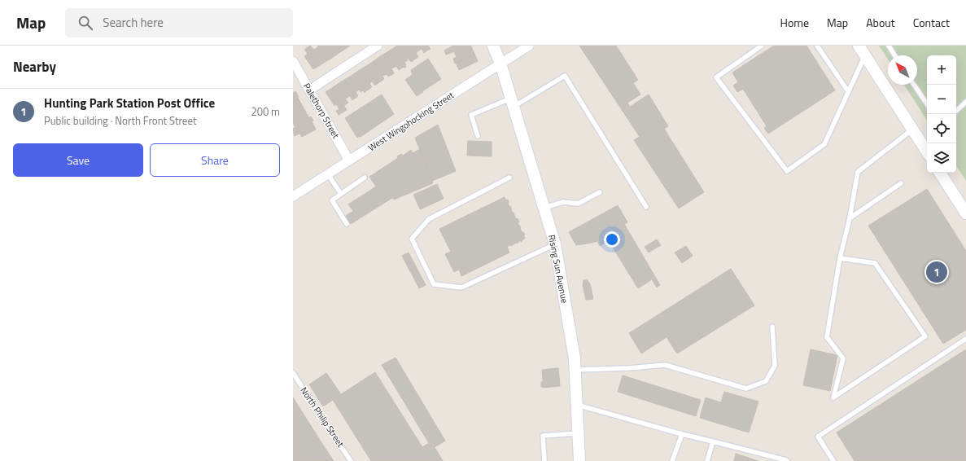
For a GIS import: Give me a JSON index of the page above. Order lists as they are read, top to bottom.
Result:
{
  "streets": {
    "street": ["Palethorp Street", "West Wingohocking Street", "Rising Sun Avenue"],
    "lane": ["North Philip Street"]
  },
  "crossings": [
    ["Palethorp Street", "West Wingohocking Street"],
    ["West Wingohocking Street", "Rising Sun Avenue"]
  ],
  "north": "top left",
  "page": {
    "header": "Map",
    "search": "Search here",
    "nav": [
      "Home",
      "Map",
      "About",
      "Contact"
    ],
    "heading": "Nearby",
    "map_buttons": ["+", "−"],
    "list": [
      {
        "mark": "1",
        "name": "Hunting Park Station Post Office",
        "note": "Public building · North Front Street",
        "value": "200 m"
      }
    ],
    "buttons": ["Save", "Share"],
    "pins": "1"
  }
}
